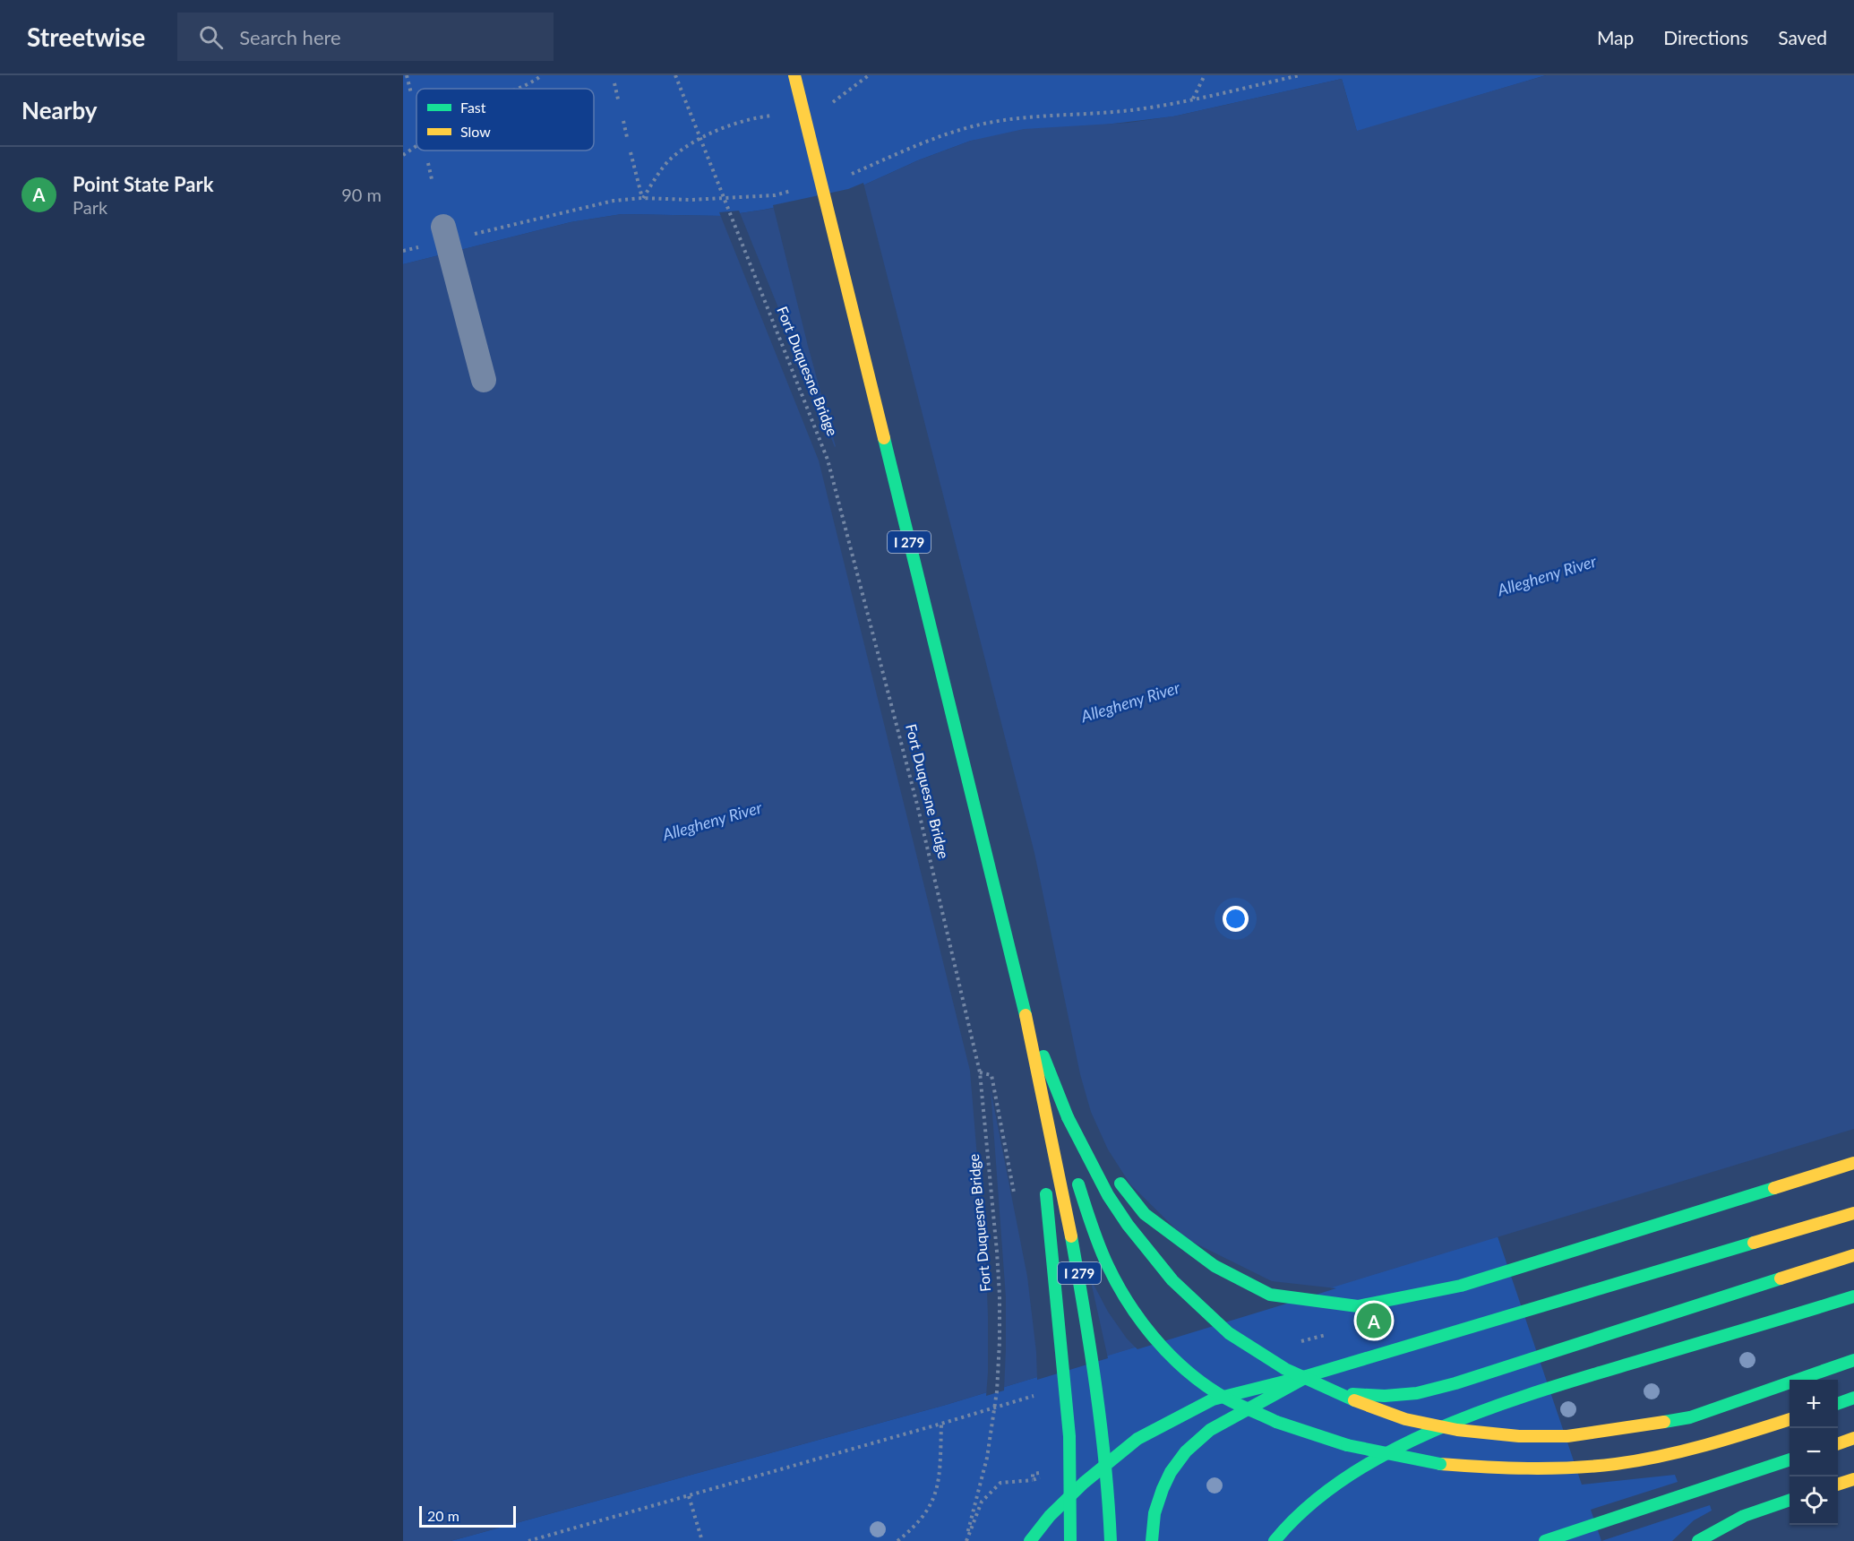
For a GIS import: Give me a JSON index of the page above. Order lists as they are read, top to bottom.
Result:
{
  "streets": {
    "main road": ["I 279"],
    "path": ["Fort Duquesne Bridge"]
  },
  "water": ["Allegheny River"],
  "legend": ["Fast", "Slow"],
  "scale_bar": "20 m",
  "page": {
    "header": "Streetwise",
    "search": "Search here",
    "nav": ["Map", "Directions", "Saved"],
    "heading": "Nearby",
    "list": [
      {
        "mark": "A",
        "name": "Point State Park",
        "note": "Park",
        "value": "90 m"
      }
    ],
    "pins": "A",
    "map_buttons": ["+", "−"],
    "scale": "20 m"
  }
}
